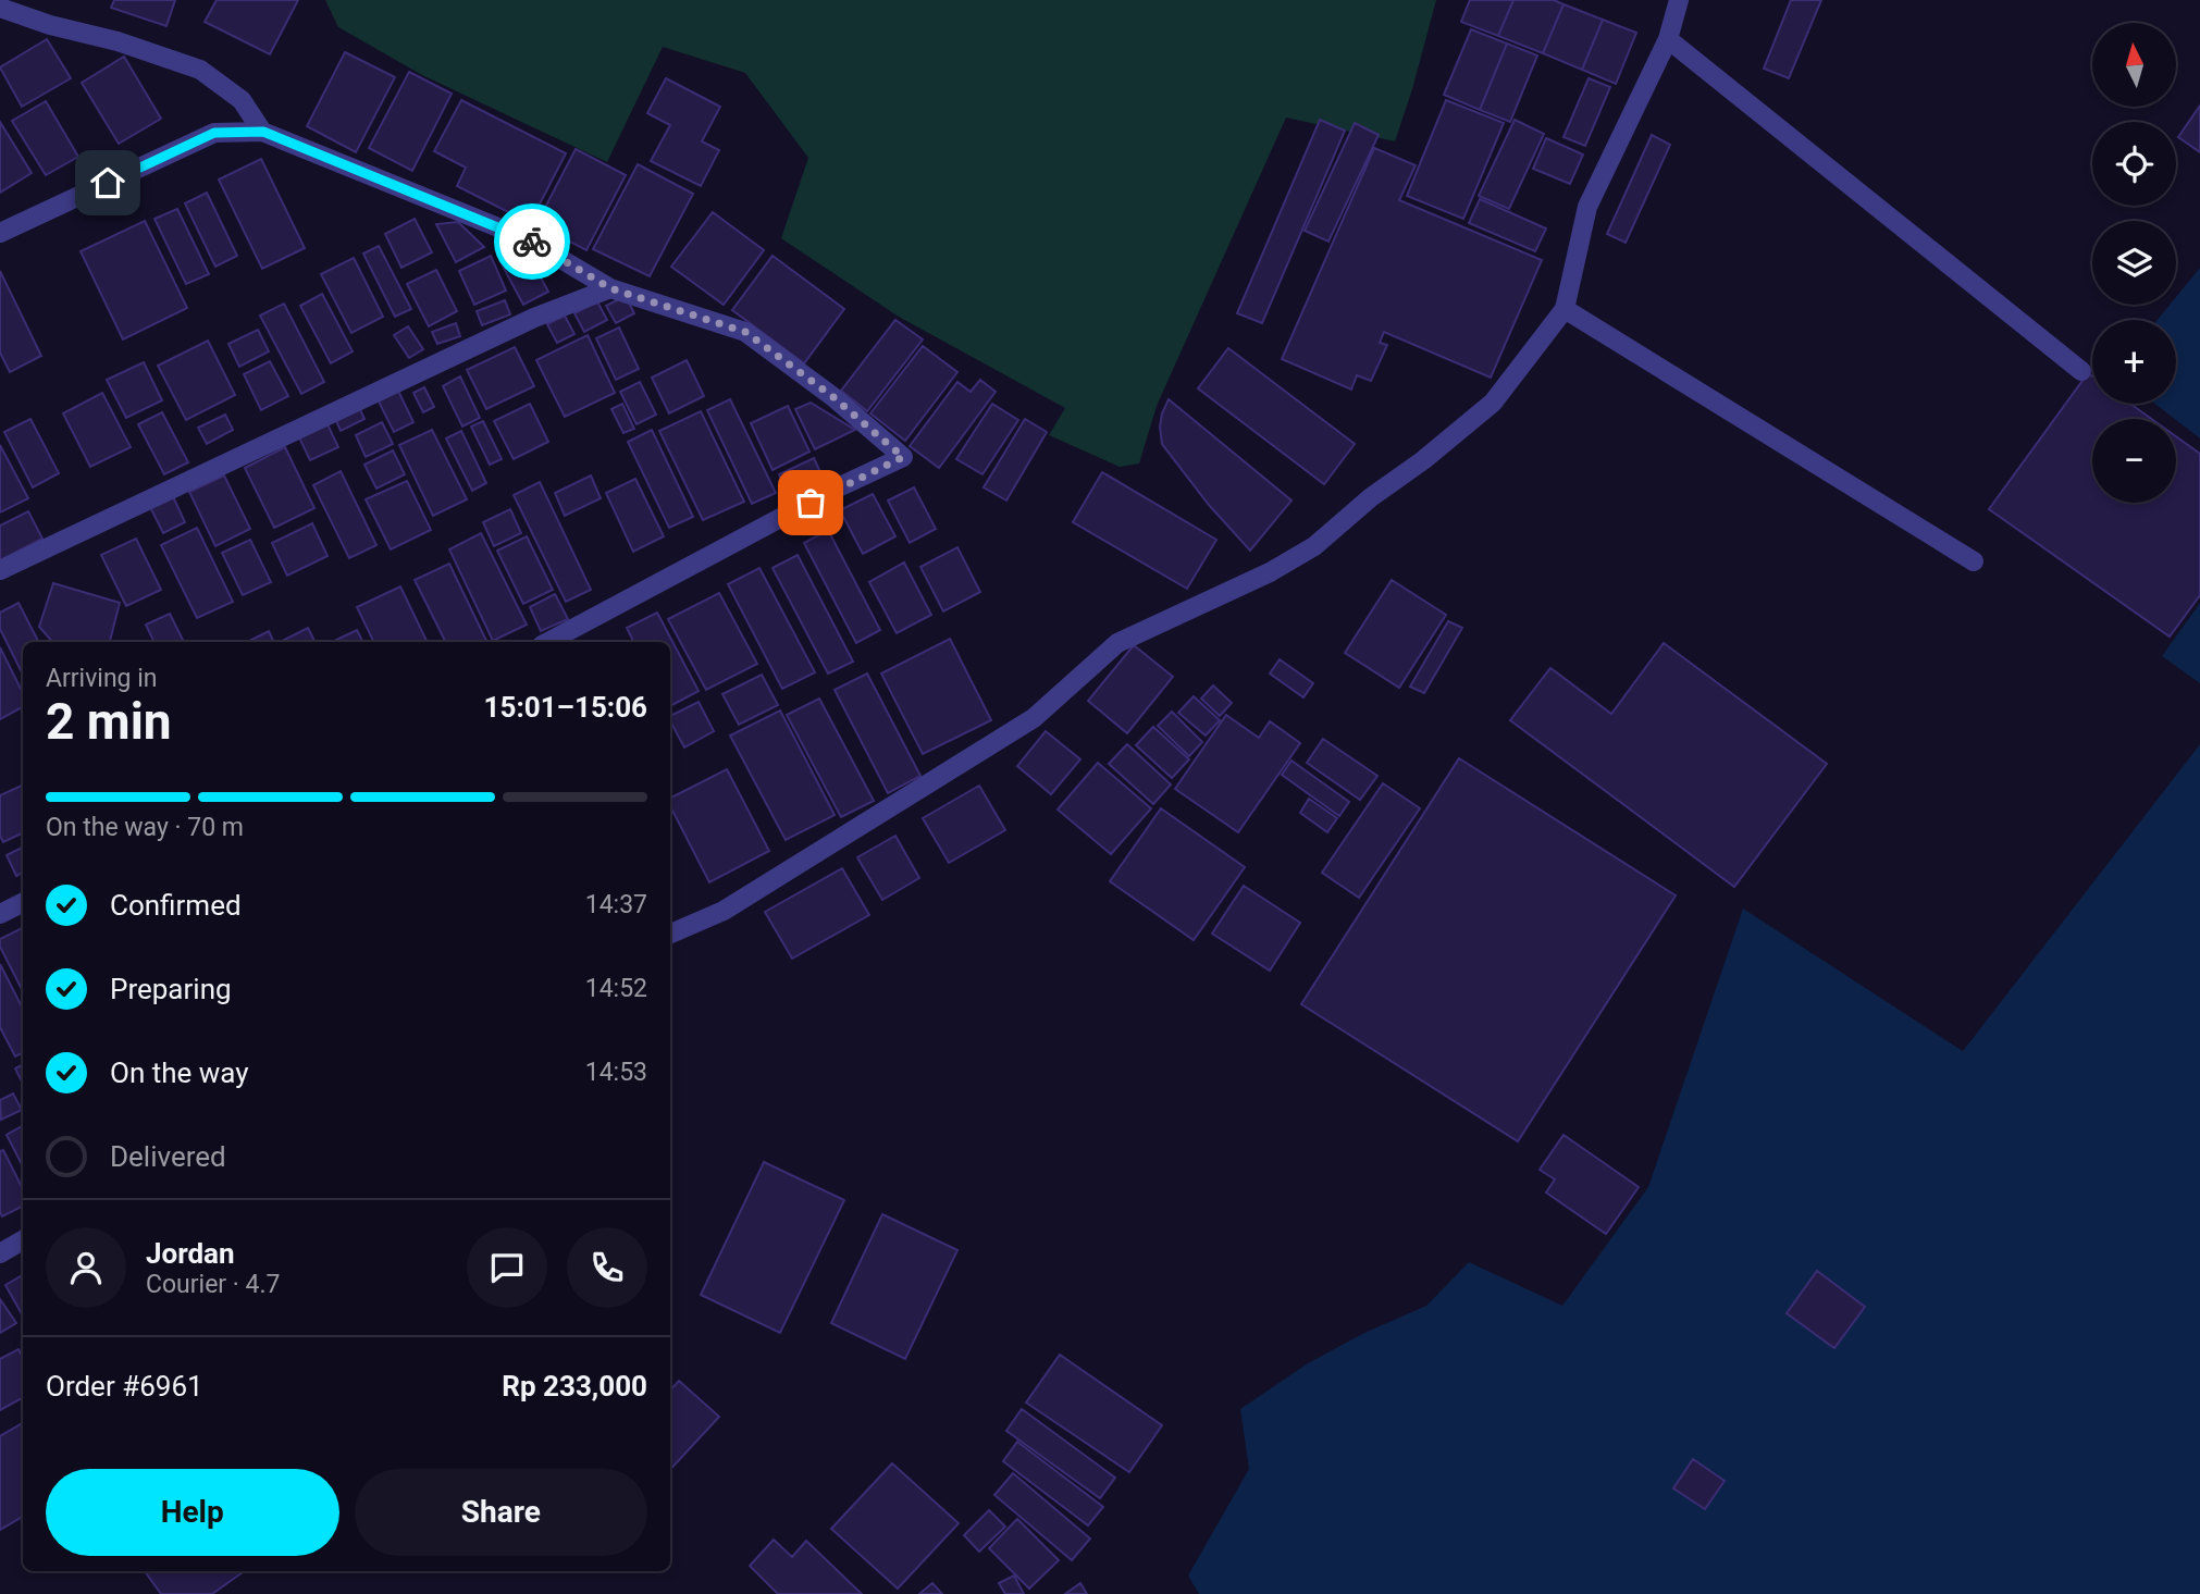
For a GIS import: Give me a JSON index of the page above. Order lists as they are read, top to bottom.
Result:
{
  "north": "top",
  "page": {
    "map_buttons": ["+", "−"],
    "heading": ["2 min", "Arriving in", "15:01–15:06"],
    "panel": [
      "Jordan",
      "Courier · 4.7",
      "Order #6961",
      "Rp 233,000"
    ],
    "bar": "On the way · 70 m",
    "list": [
      ["Confirmed", "14:37"],
      ["Preparing", "14:52"],
      ["On the way", "14:53"],
      "Delivered"
    ],
    "buttons": ["Help", "Share"]
  }
}
